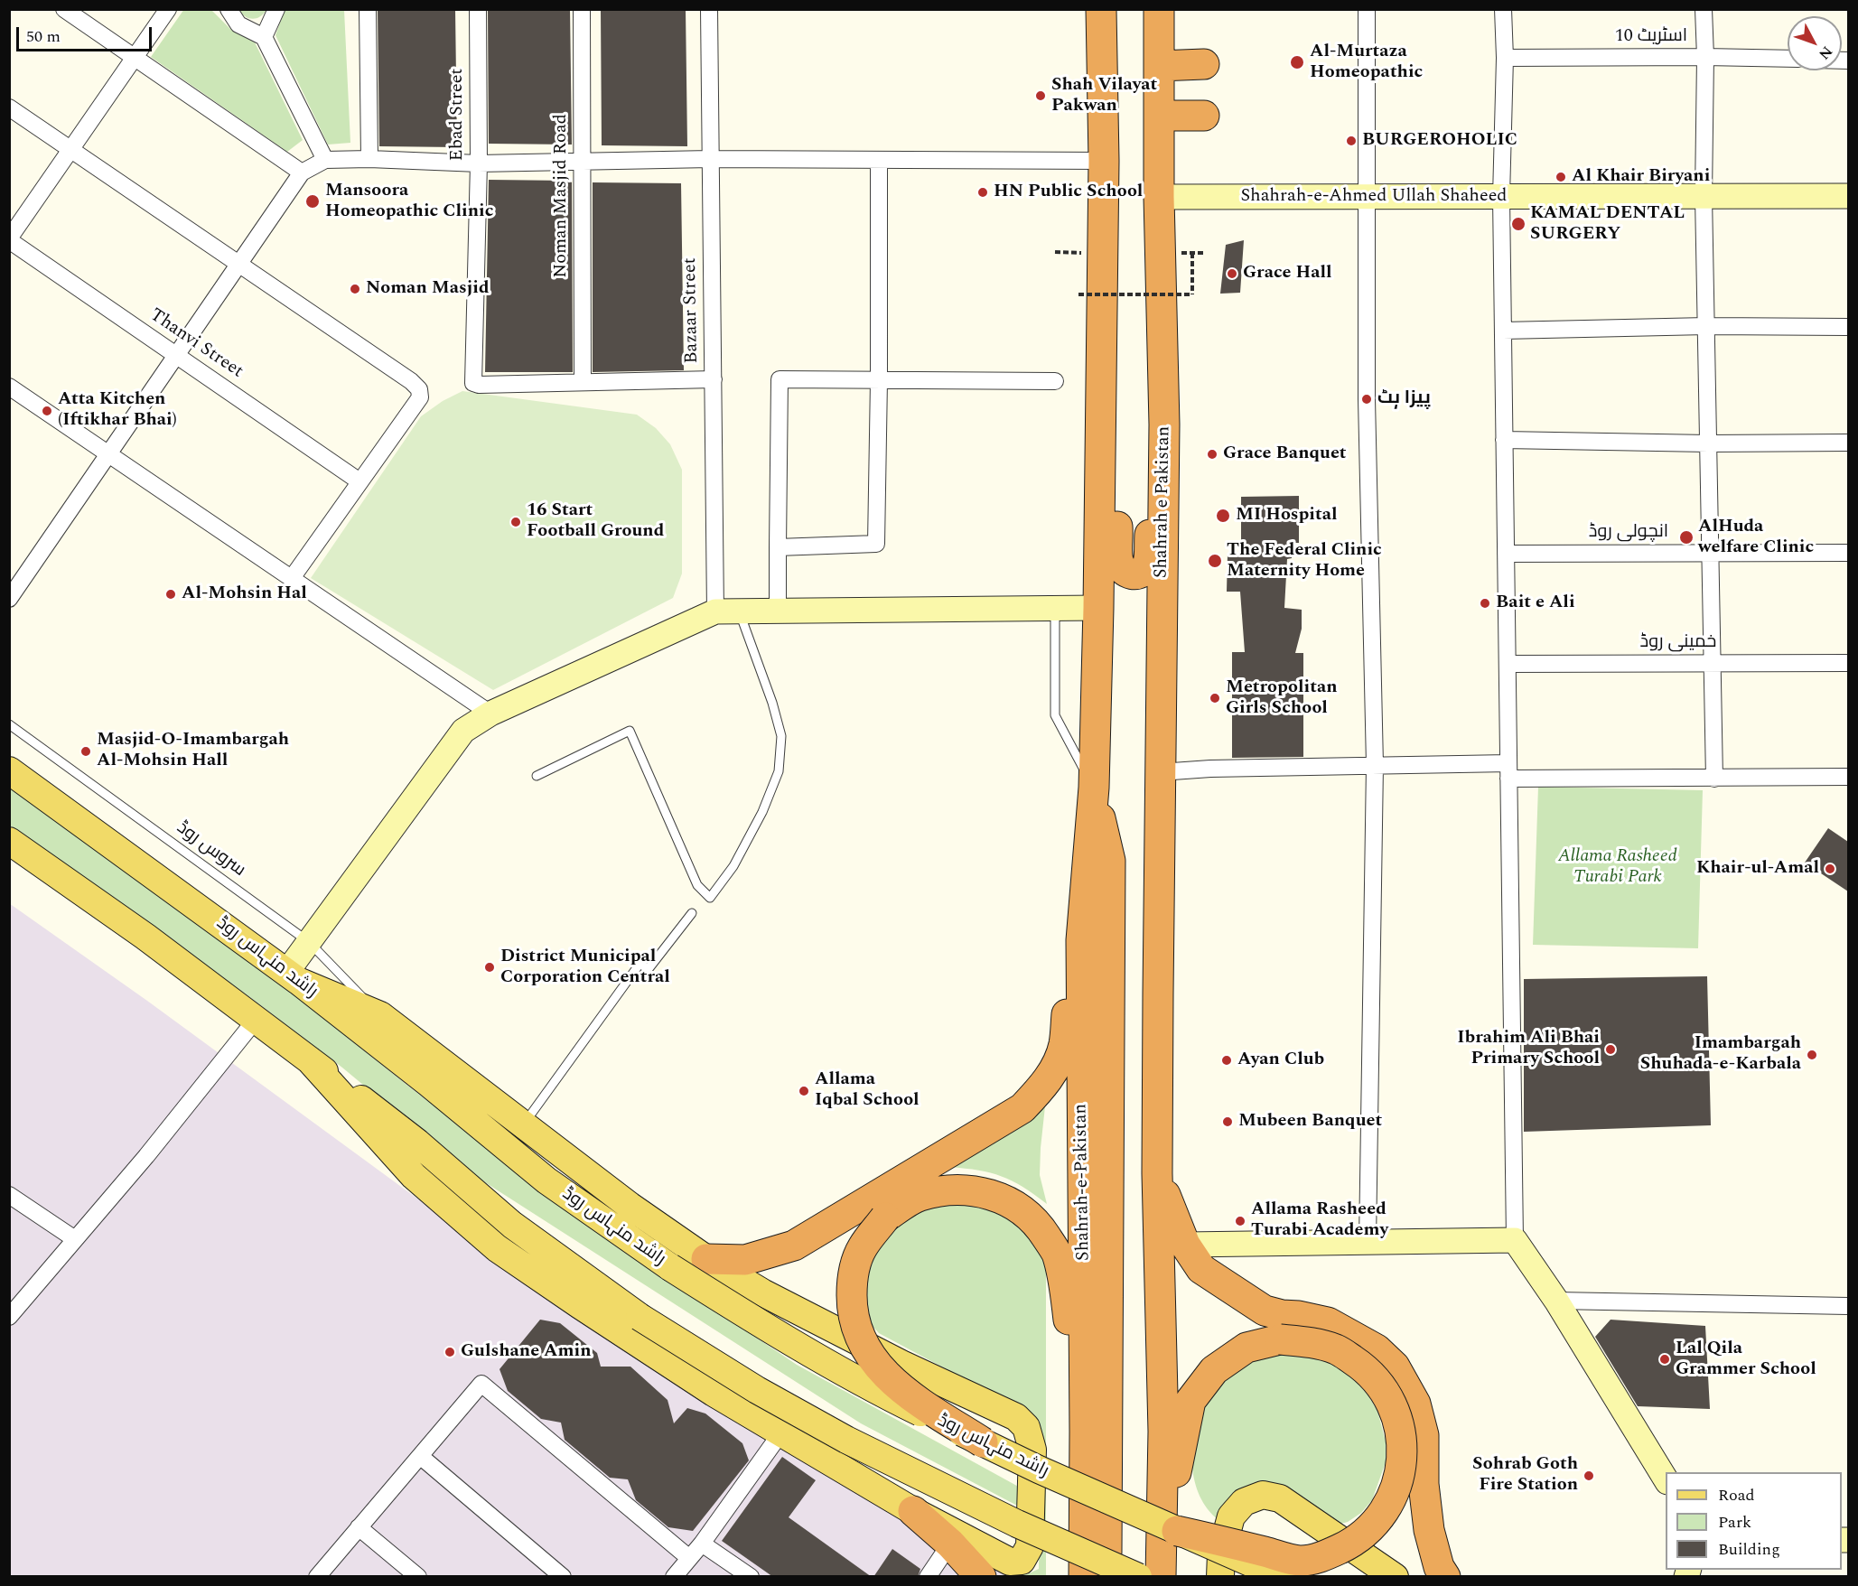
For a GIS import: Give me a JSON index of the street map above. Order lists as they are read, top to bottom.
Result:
{
  "streets": {
    "highway": ["Shahrah e Pakistan", "Shahrah-e-Pakistan"],
    "main road": ["راشد منہاس روڈ"],
    "street": [
      "اسٹریٹ 10",
      "Ebad Street",
      "Noman Masjid Road",
      "Shahrah-e-Ahmed Ullah Shaheed",
      "Bazaar Street",
      "Thanvi Street",
      "انچولی روڈ",
      "خمینی روڈ"
    ],
    "lane": ["سروس روڈ"]
  },
  "crossings": [
    ["Ebad Street", "Noman Masjid Road"],
    ["Shahrah-e-Ahmed Ullah Shaheed", "Shahrah e Pakistan"]
  ],
  "parks": ["Allama Rasheed Turabi Park"],
  "places": [
    "Al-Murtaza Homeopathic",
    "Shah Vilayat Pakwan",
    "BURGEROHOLIC",
    "Al Khair Biryani",
    "HN Public School",
    "Mansoora Homeopathic Clinic",
    "KAMAL DENTAL SURGERY",
    "Grace Hall",
    "Noman Masjid",
    "پیزا ہٹ",
    "Atta Kitchen (Iftikhar Bhai)",
    "Grace Banquet",
    "MI Hospital",
    "16 Start Football Ground",
    "AlHuda welfare Clinic",
    "The Federal Clinic Maternity Home",
    "Al-Mohsin Hal",
    "Bait e Ali",
    "Metropolitan Girls School",
    "Masjid-O-Imambargah Al-Mohsin Hall",
    "Khair-ul-Amal",
    "District Municipal Corporation Central",
    "Ibrahim Ali Bhai Primary School",
    "Imambargah Shuhada-e-Karbala",
    "Ayan Club",
    "Allama Iqbal School",
    "Mubeen Banquet",
    "Allama Rasheed Turabi Academy",
    "Gulshane Amin",
    "Lal Qila Grammer School",
    "Sohrab Goth Fire Station"
  ],
  "legend": ["Road", "Park", "Building"],
  "scale_bar": "50 m",
  "north": "bottom right"
}
